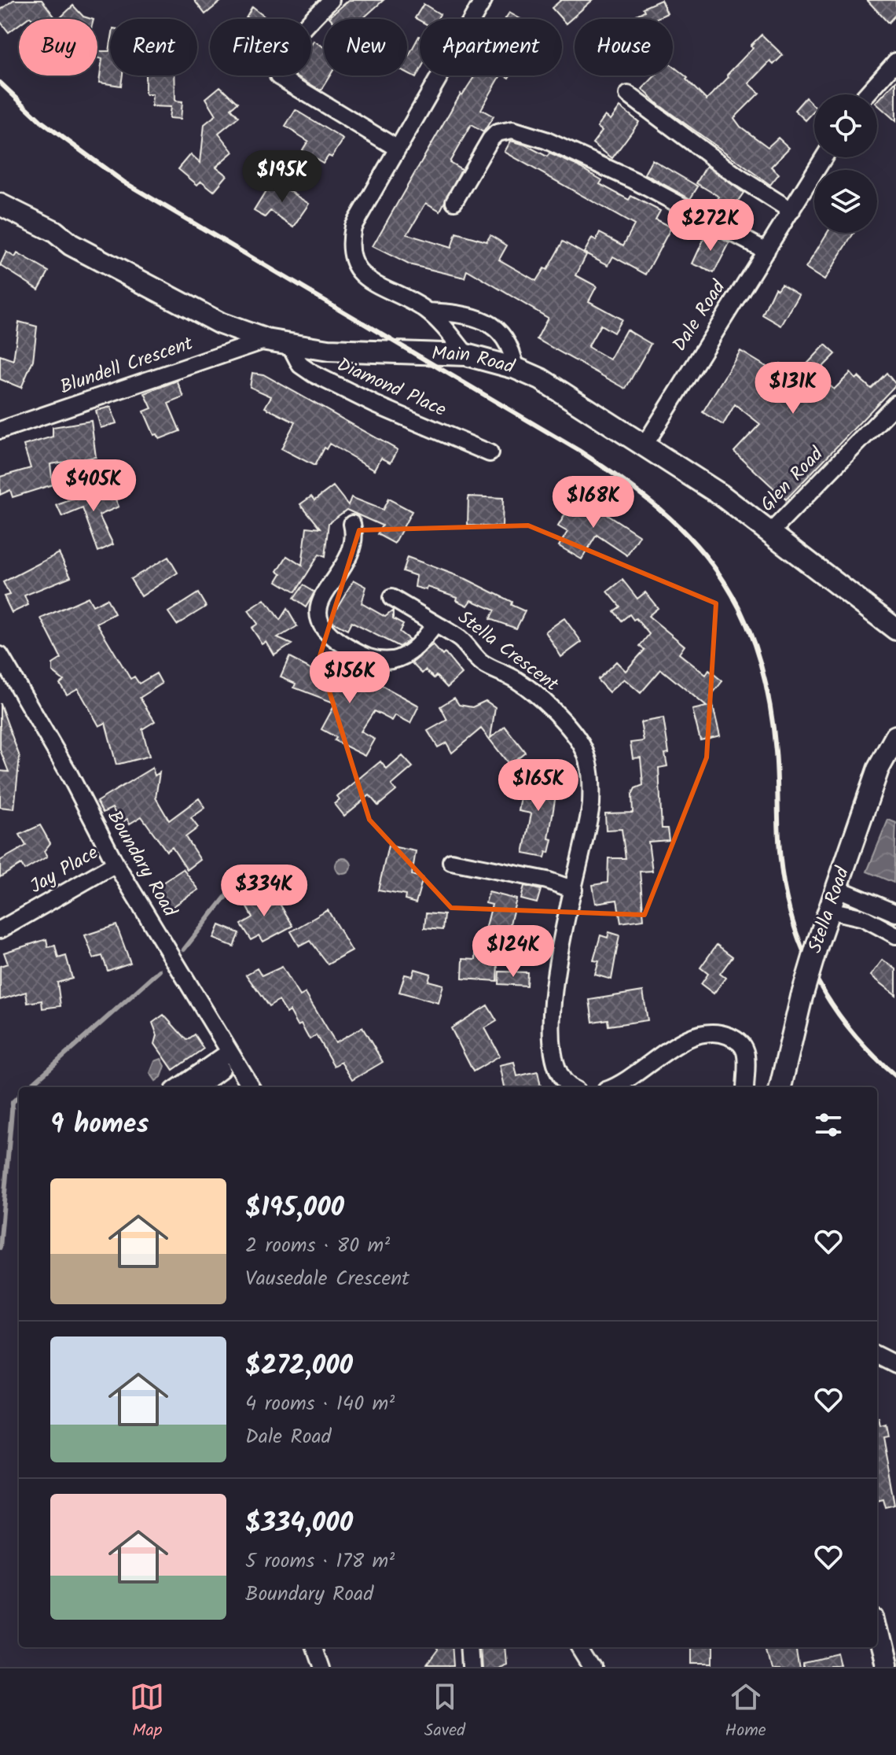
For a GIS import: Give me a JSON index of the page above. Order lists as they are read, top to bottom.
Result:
{
  "streets": {
    "main road": ["Main Road", "Stella Road"],
    "street": [
      "Dale Road",
      "Blundell Crescent",
      "Diamond Place",
      "Glen Road",
      "Stella Crescent",
      "Boundary Road",
      "Jay Place"
    ]
  },
  "crossings": [
    ["Dale Road", "Main Road"],
    ["Main Road", "Blundell Crescent"],
    ["Main Road", "Diamond Place"],
    ["Main Road", "Glen Road"],
    ["Boundary Road", "Jay Place"]
  ],
  "page": {
    "chip": [
      "Buy",
      "Rent",
      "Filters",
      "New",
      "Apartment",
      "House"
    ],
    "price": [
      "$195K",
      "$272K",
      "$131K",
      "$405K",
      "$168K",
      "$156K",
      "$165K",
      "$334K",
      "$124K"
    ],
    "heading": "9 homes",
    "list": [
      {
        "name": "$195,000",
        "note": "2 rooms · 80 m² · Vausedale Crescent"
      },
      {
        "name": "$272,000",
        "note": "4 rooms · 140 m² · Dale Road"
      },
      {
        "name": "$334,000",
        "note": "5 rooms · 178 m² · Boundary Road"
      }
    ],
    "tabs": ["Map", "Saved", "Home"]
  }
}
